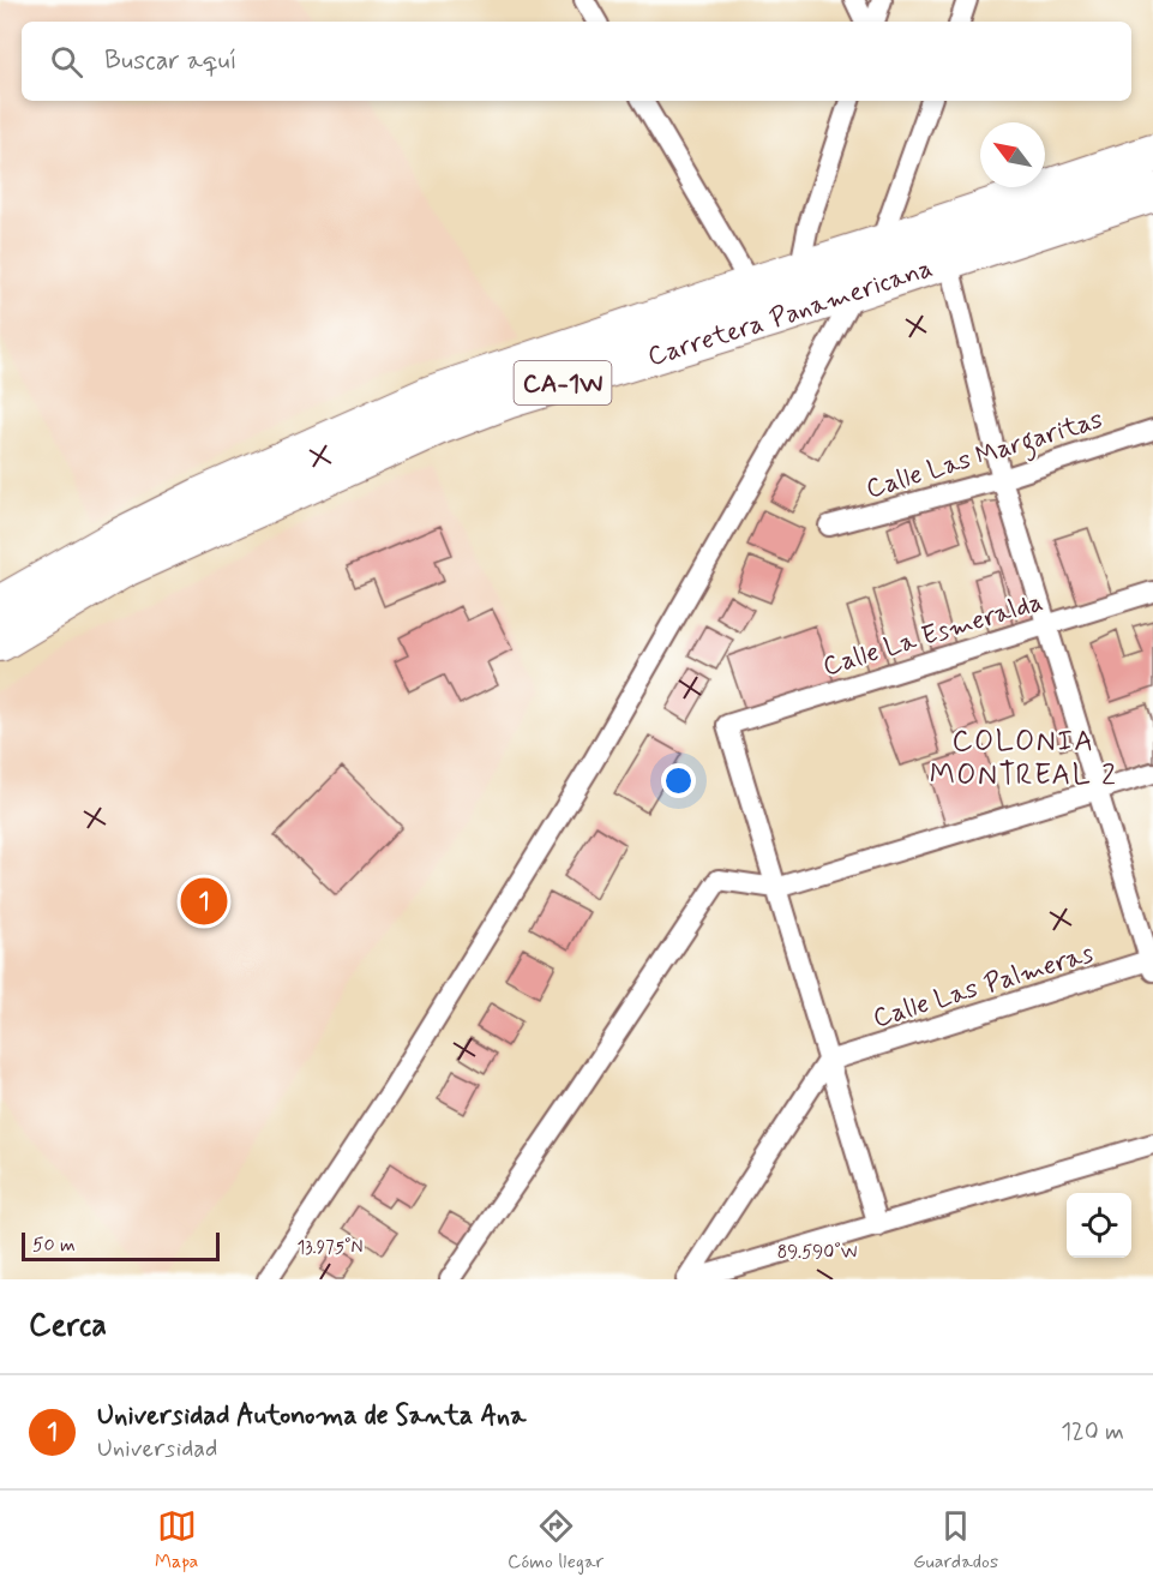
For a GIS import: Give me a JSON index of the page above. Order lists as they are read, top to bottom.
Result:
{
  "streets": {
    "highway": ["Carretera Panamericana", "CA-1W"],
    "street": ["Calle Las Margaritas", "Calle La Esmeralda", "Calle Las Palmeras"]
  },
  "districts": ["COLONIA MONTREAL 2"],
  "scale_bar": "50 m",
  "north": "top left",
  "page": {
    "search": "Buscar aquí",
    "pins": "1",
    "scale": "50 m",
    "heading": "Cerca",
    "list": [
      {
        "mark": "1",
        "name": "Universidad Autonoma de Santa Ana",
        "note": "Universidad",
        "value": "120 m"
      }
    ],
    "nav": ["Mapa", "Cómo llegar", "Guardados"]
  },
  "coordinates": ["13.975°N", "89.590°W"]
}
